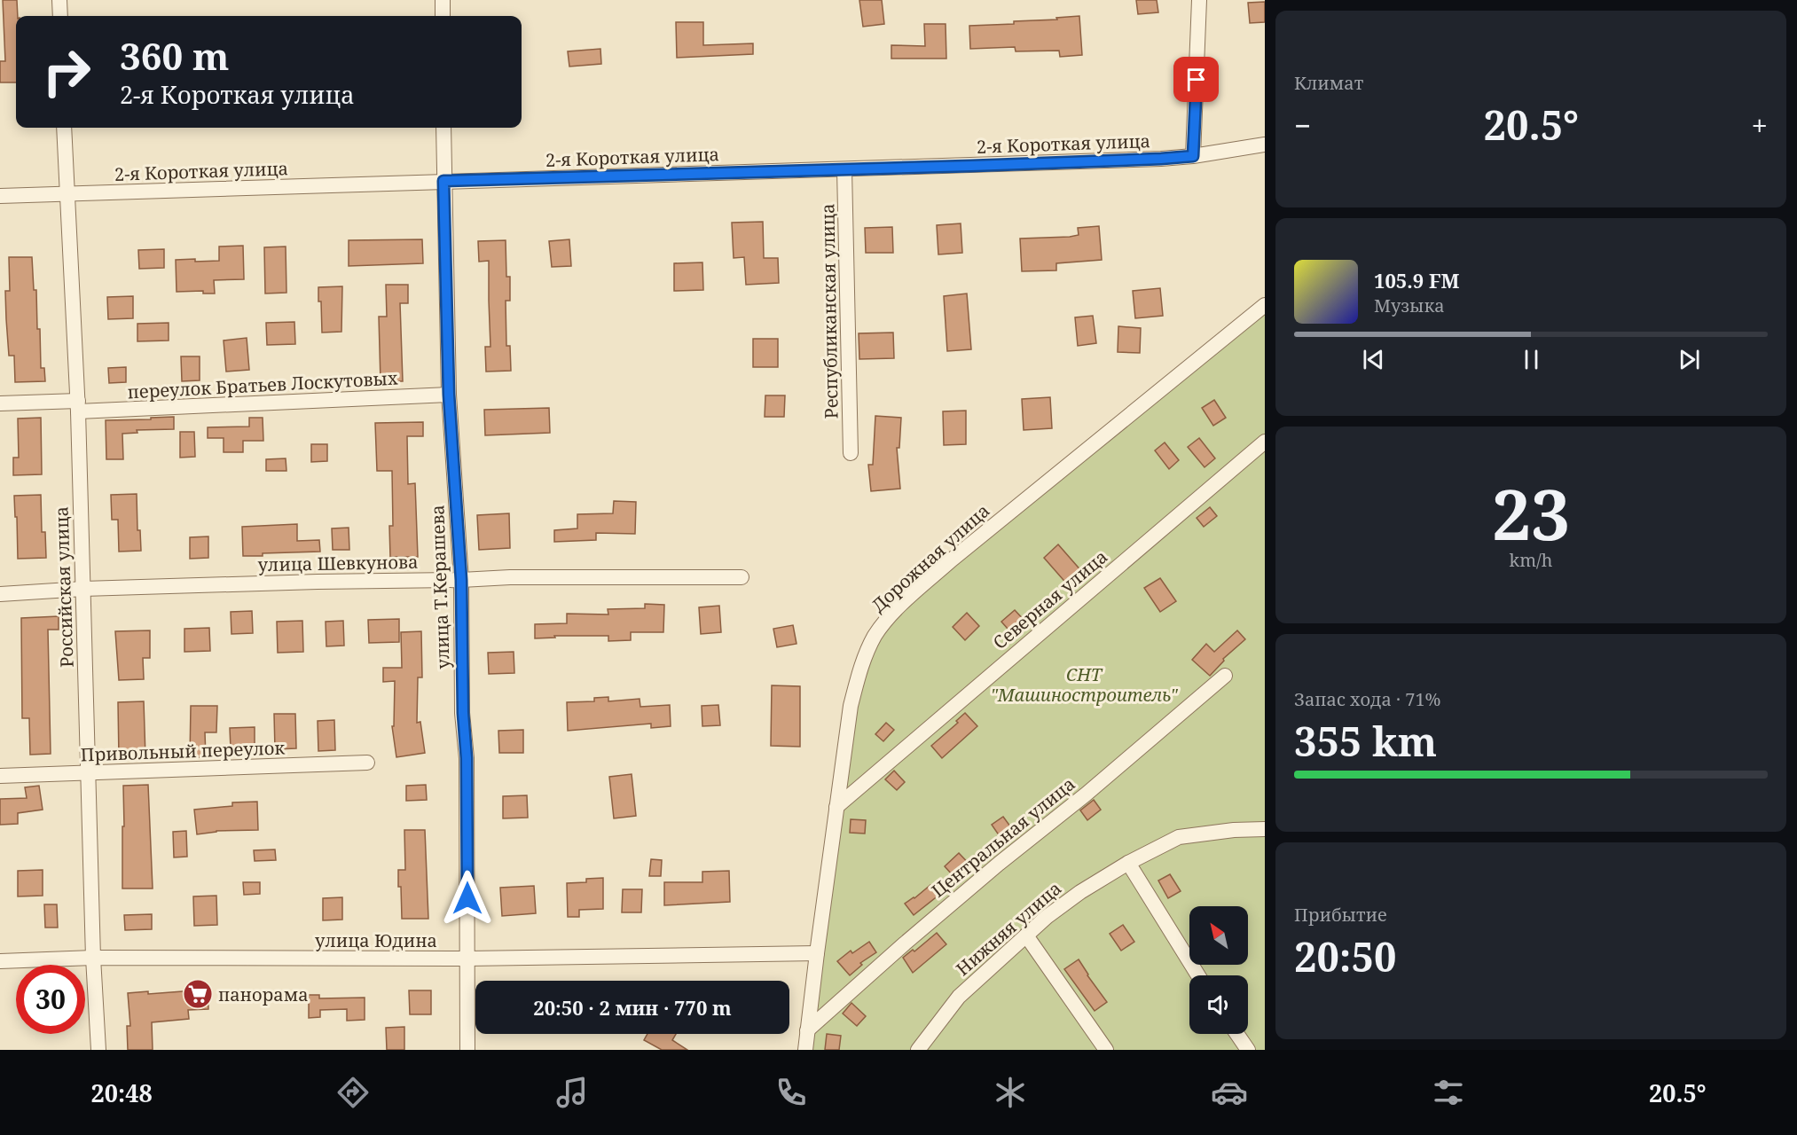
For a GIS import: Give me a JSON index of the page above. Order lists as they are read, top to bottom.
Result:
{
  "streets": {
    "street": [
      "2-я Короткая улица",
      "Республиканская улица",
      "переулок Братьев Лоскутовых",
      "Дорожная улица",
      "улица Шевкунова",
      "Российская улица",
      "улица Т.Керашева",
      "Северная улица",
      "Привольный переулок",
      "Центральная улица",
      "Нижняя улица",
      "улица Юдина"
    ]
  },
  "crossings": [
    ["2-я Короткая улица", "Республиканская улица"],
    ["2-я Короткая улица", "Российская улица"],
    ["2-я Короткая улица", "улица Т.Керашева"],
    ["переулок Братьев Лоскутовых", "Российская улица"],
    ["переулок Братьев Лоскутовых", "улица Т.Керашева"],
    ["Дорожная улица", "Северная улица"],
    ["Дорожная улица", "Центральная улица"],
    ["Дорожная улица", "улица Юдина"],
    ["улица Шевкунова", "Российская улица"],
    ["улица Шевкунова", "улица Т.Керашева"],
    ["Российская улица", "Привольный переулок"],
    ["Российская улица", "улица Юдина"],
    ["улица Т.Керашева", "улица Юдина"]
  ],
  "parks": ["СНТ \"Машиностроитель\""],
  "places": {
    "supermarket": ["панорама"]
  },
  "north": "top left",
  "page": {
    "tile": [
      "Климат",
      ["23", "km/h"],
      ["Запас хода · 71%", "355 km"],
      ["Прибытие", "20:50"]
    ],
    "turn": ["360 m", "2-я Короткая улица"],
    "heat": ["−", "20.5°", "+"],
    "song": ["105.9 FM", "Музыка"],
    "limit": "30",
    "trip": "20:50 · 2 мин · 770 m",
    "tabs": ["20:48", "20.5°"]
  }
}
